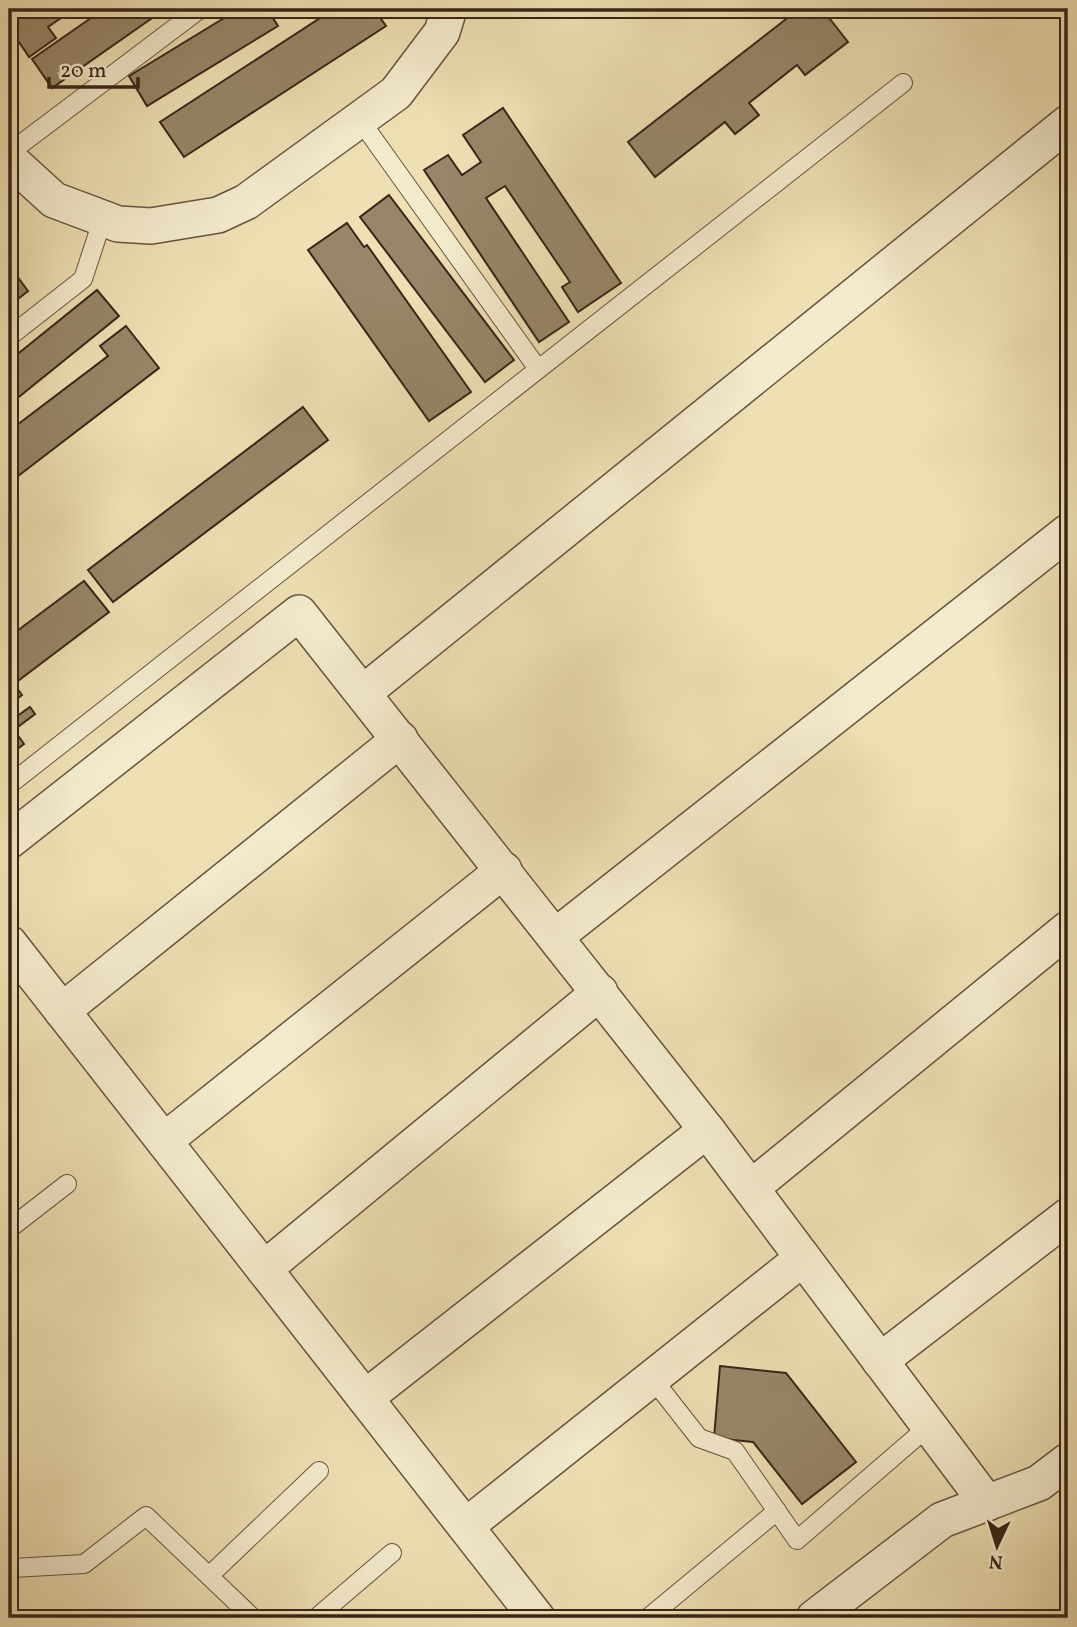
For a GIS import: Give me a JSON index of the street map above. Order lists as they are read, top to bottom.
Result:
{
  "scale_bar": "20 m",
  "north": "bottom"
}
